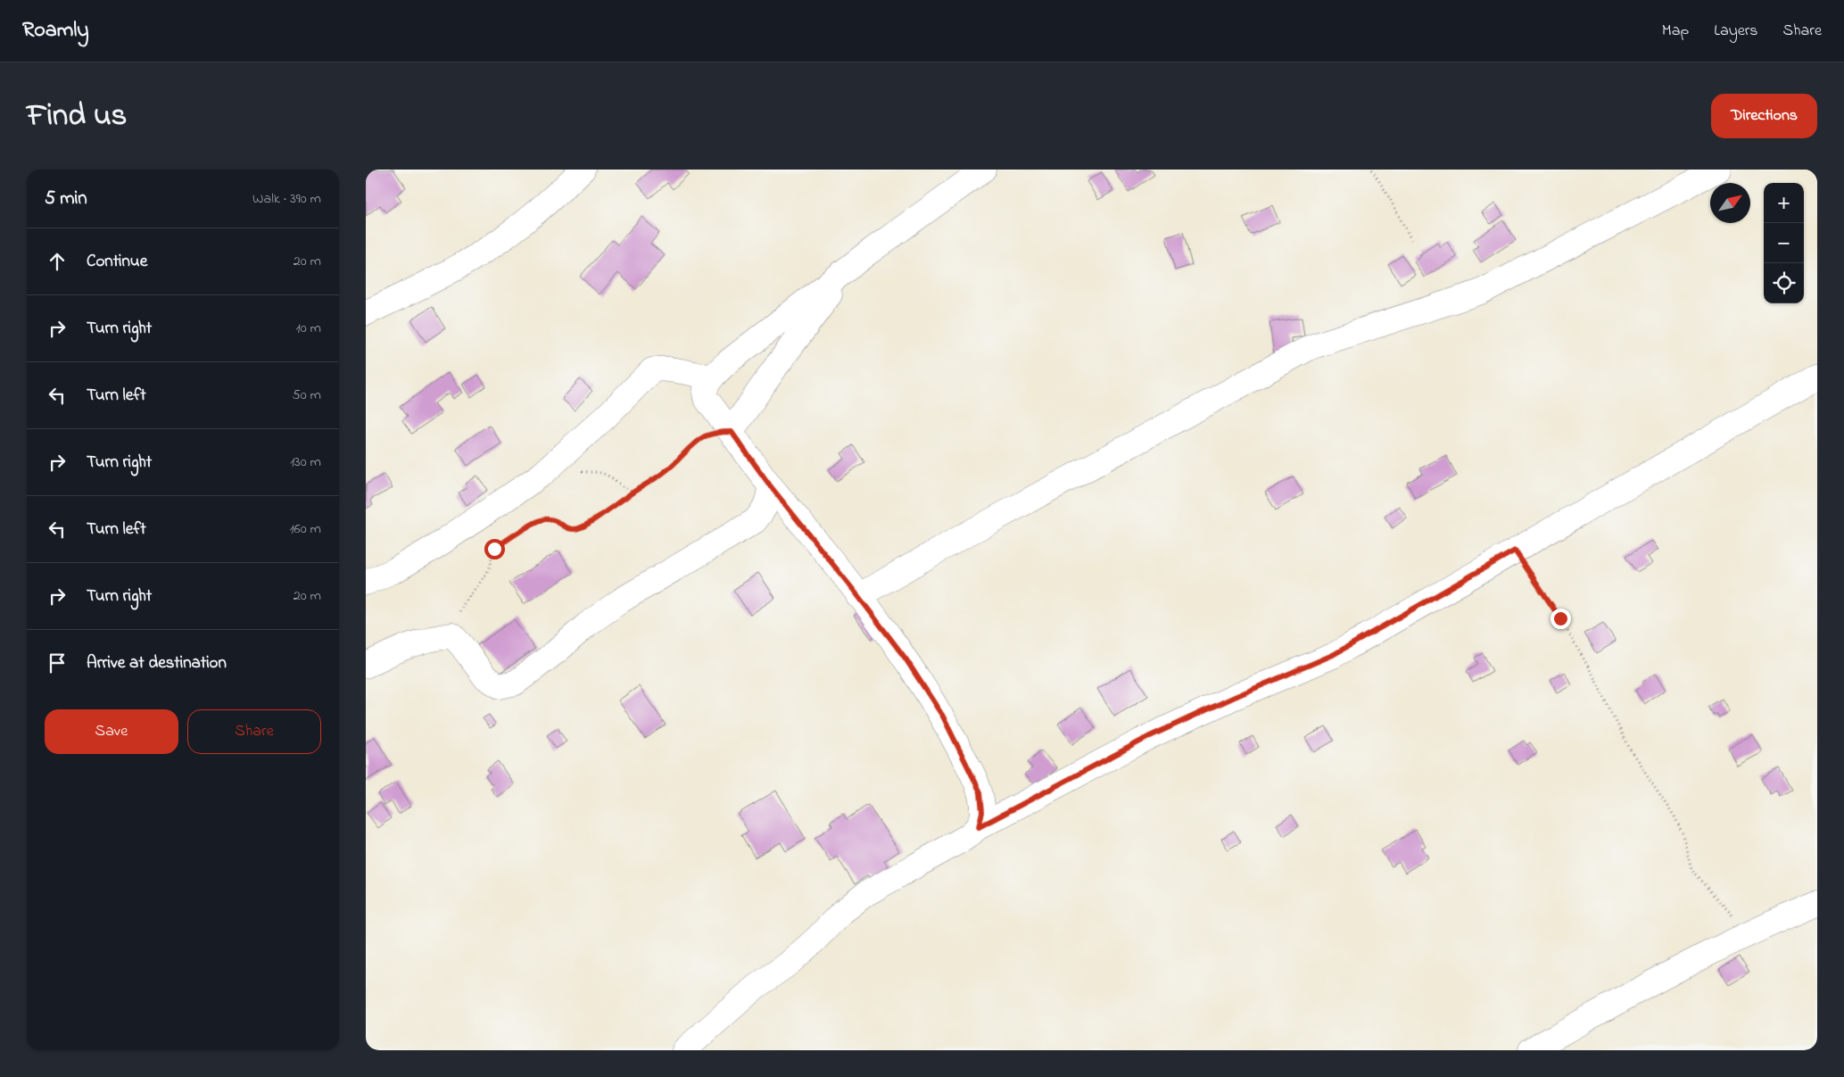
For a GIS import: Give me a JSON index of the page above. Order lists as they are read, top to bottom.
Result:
{
  "north": "top right",
  "page": {
    "header": "Roamly",
    "nav": ["Map", "Layers", "Share"],
    "title": "Find us",
    "buttons": [
      "Directions",
      ["Save", "Share"]
    ],
    "heading": ["5 min", "Walk · 390 m"],
    "map_buttons": ["+", "−"],
    "list": [
      ["Continue", "20 m"],
      ["Turn right", "10 m"],
      ["Turn left", "50 m"],
      ["Turn right", "130 m"],
      ["Turn left", "160 m"],
      ["Turn right", "20 m"],
      "Arrive at destination"
    ]
  }
}
